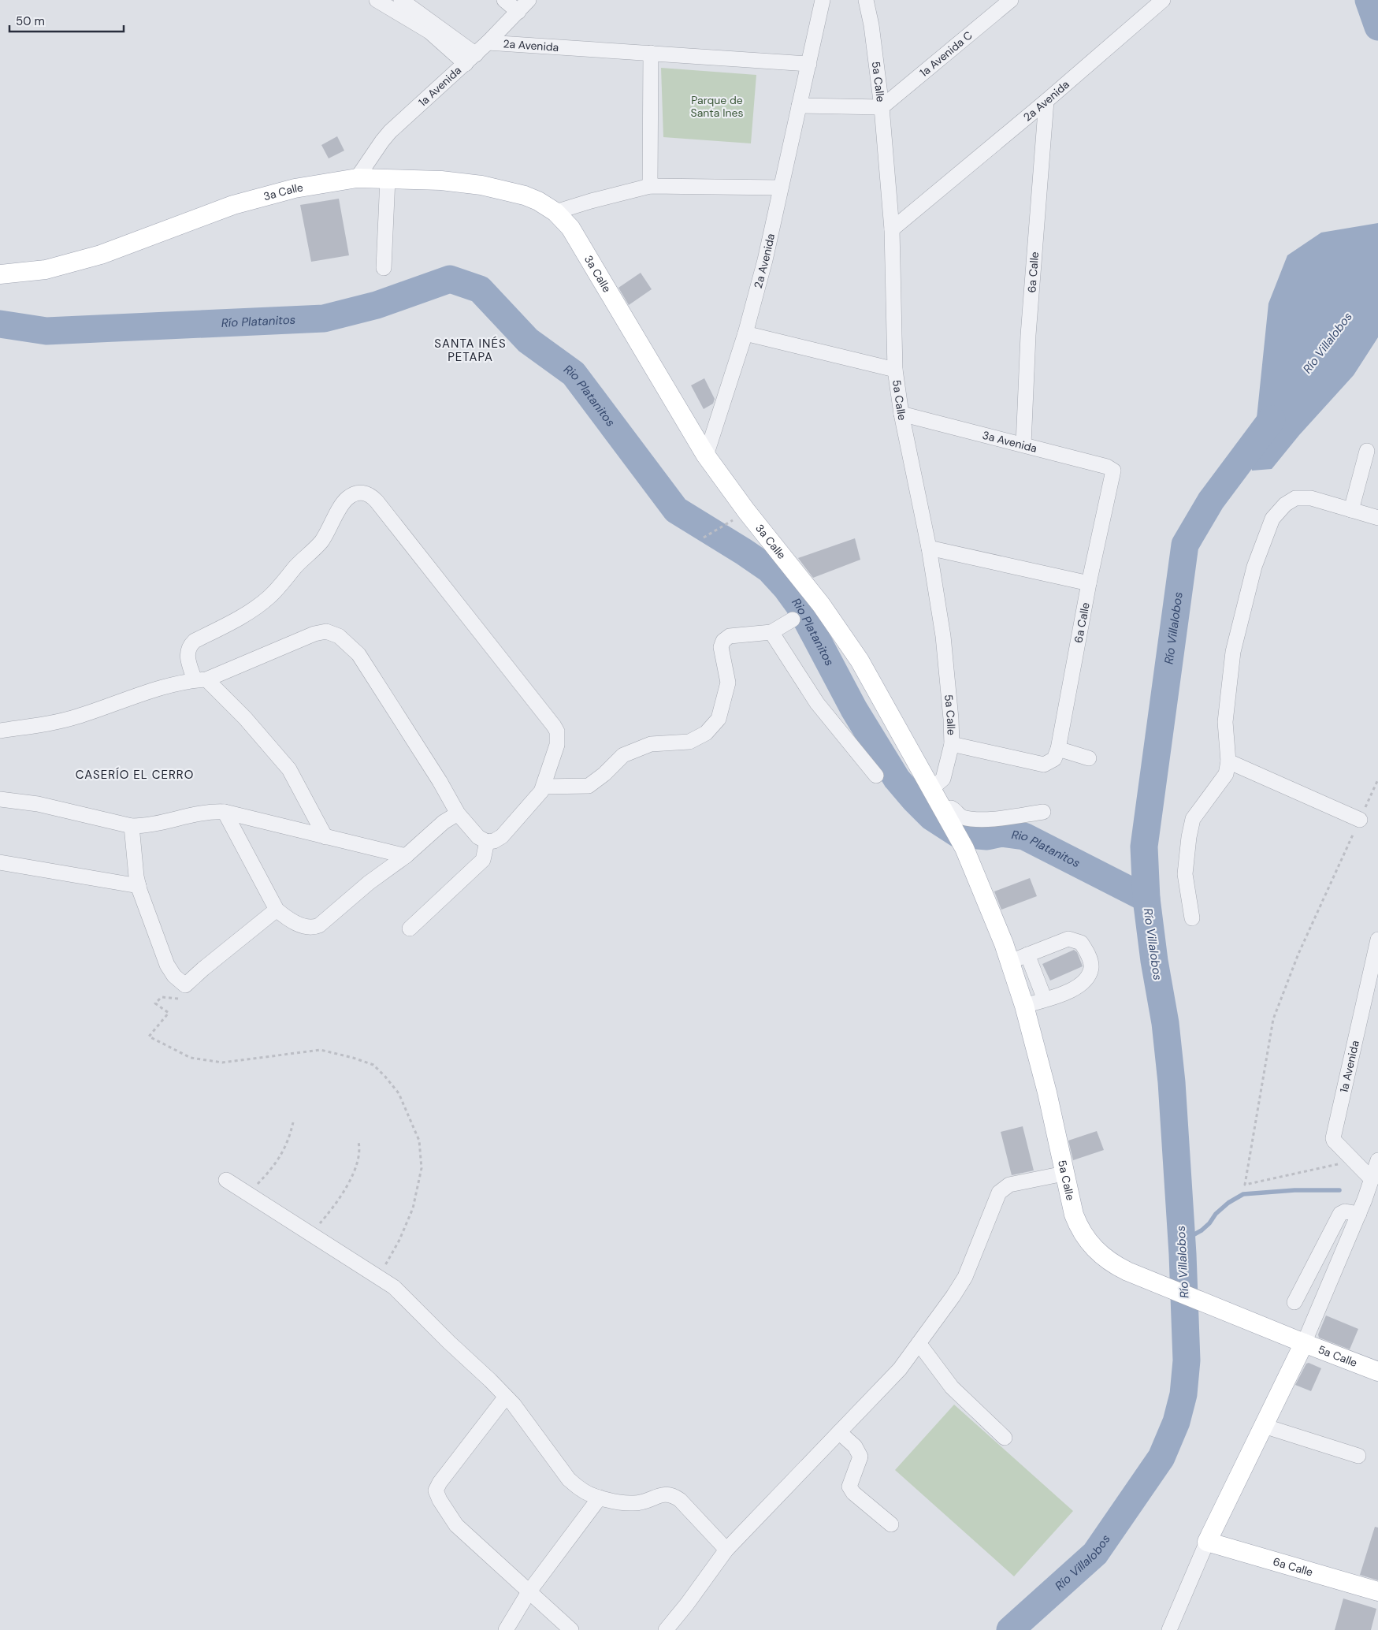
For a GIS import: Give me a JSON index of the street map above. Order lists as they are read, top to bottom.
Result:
{
  "streets": {
    "main road": ["5a Calle", "3a Calle", "6a Calle"],
    "street": [
      "2a Avenida",
      "1a Avenida C",
      "1a Avenida",
      "3a Avenida"
    ]
  },
  "crossings": [
    ["2a Avenida", "5a Calle"],
    ["2a Avenida", "1a Avenida"],
    ["2a Avenida", "3a Calle"],
    ["2a Avenida", "6a Calle"],
    ["1a Avenida C", "5a Calle"],
    ["5a Calle", "3a Calle"],
    ["5a Calle", "6a Calle"],
    ["5a Calle", "3a Avenida"],
    ["1a Avenida", "3a Calle"],
    ["6a Calle", "3a Avenida"]
  ],
  "districts": ["SANTA INÉS PETAPA", "CASERÍO EL CERRO"],
  "water": ["Río Platanitos", "Río Villalobos", "Rio Platanitos"],
  "parks": ["Parque de Santa Ines"],
  "scale_bar": "50 m"
}
